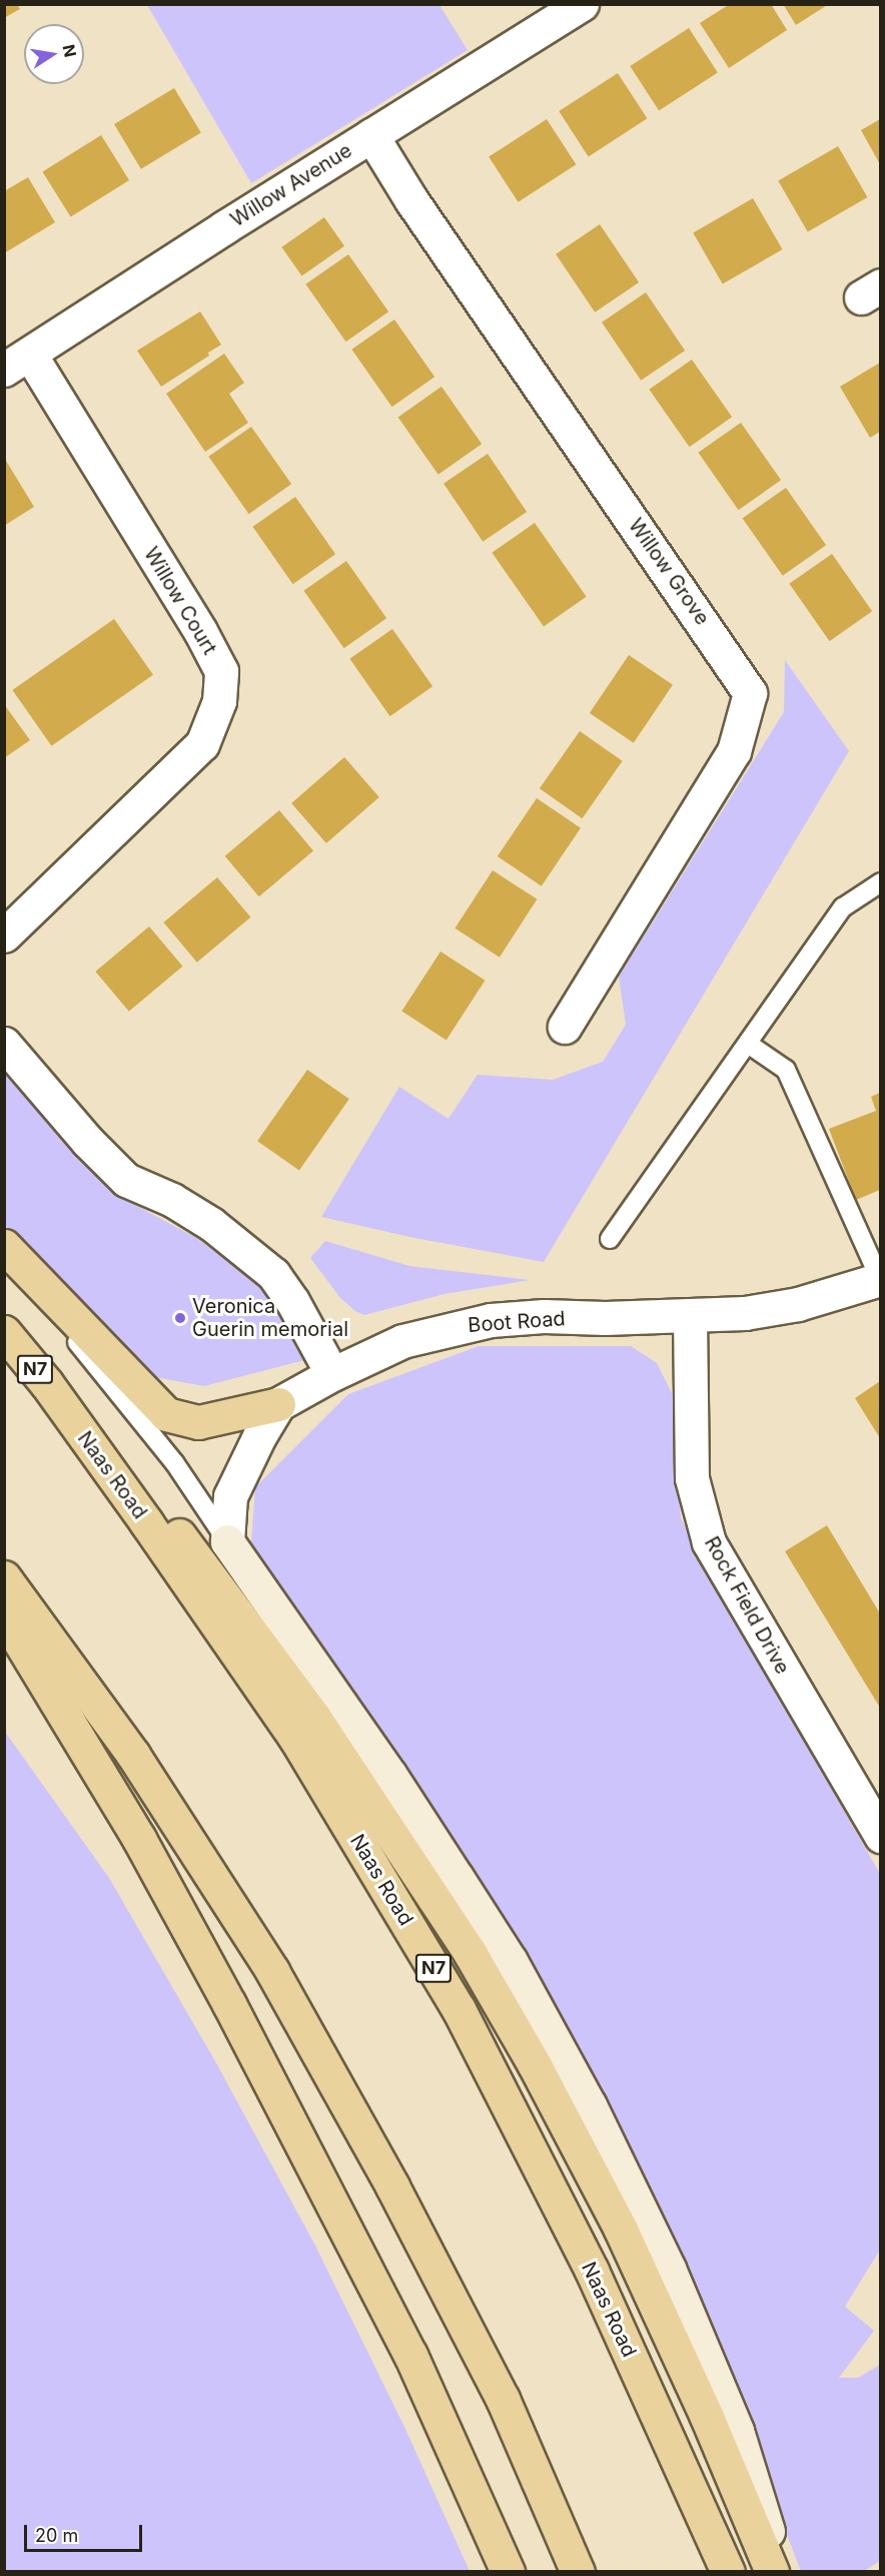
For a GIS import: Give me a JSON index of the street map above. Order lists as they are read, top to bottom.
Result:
{
  "streets": {
    "highway": ["N7", "Naas Road"],
    "street": [
      "Willow Avenue",
      "Willow Grove",
      "Willow Court",
      "Boot Road",
      "Rock Field Drive"
    ]
  },
  "crossings": [
    ["Willow Avenue", "Willow Grove"],
    ["Willow Avenue", "Willow Court"],
    ["Boot Road", "Rock Field Drive"]
  ],
  "places": ["Veronica Guerin memorial"],
  "scale_bar": "20 m",
  "north": "right"
}
